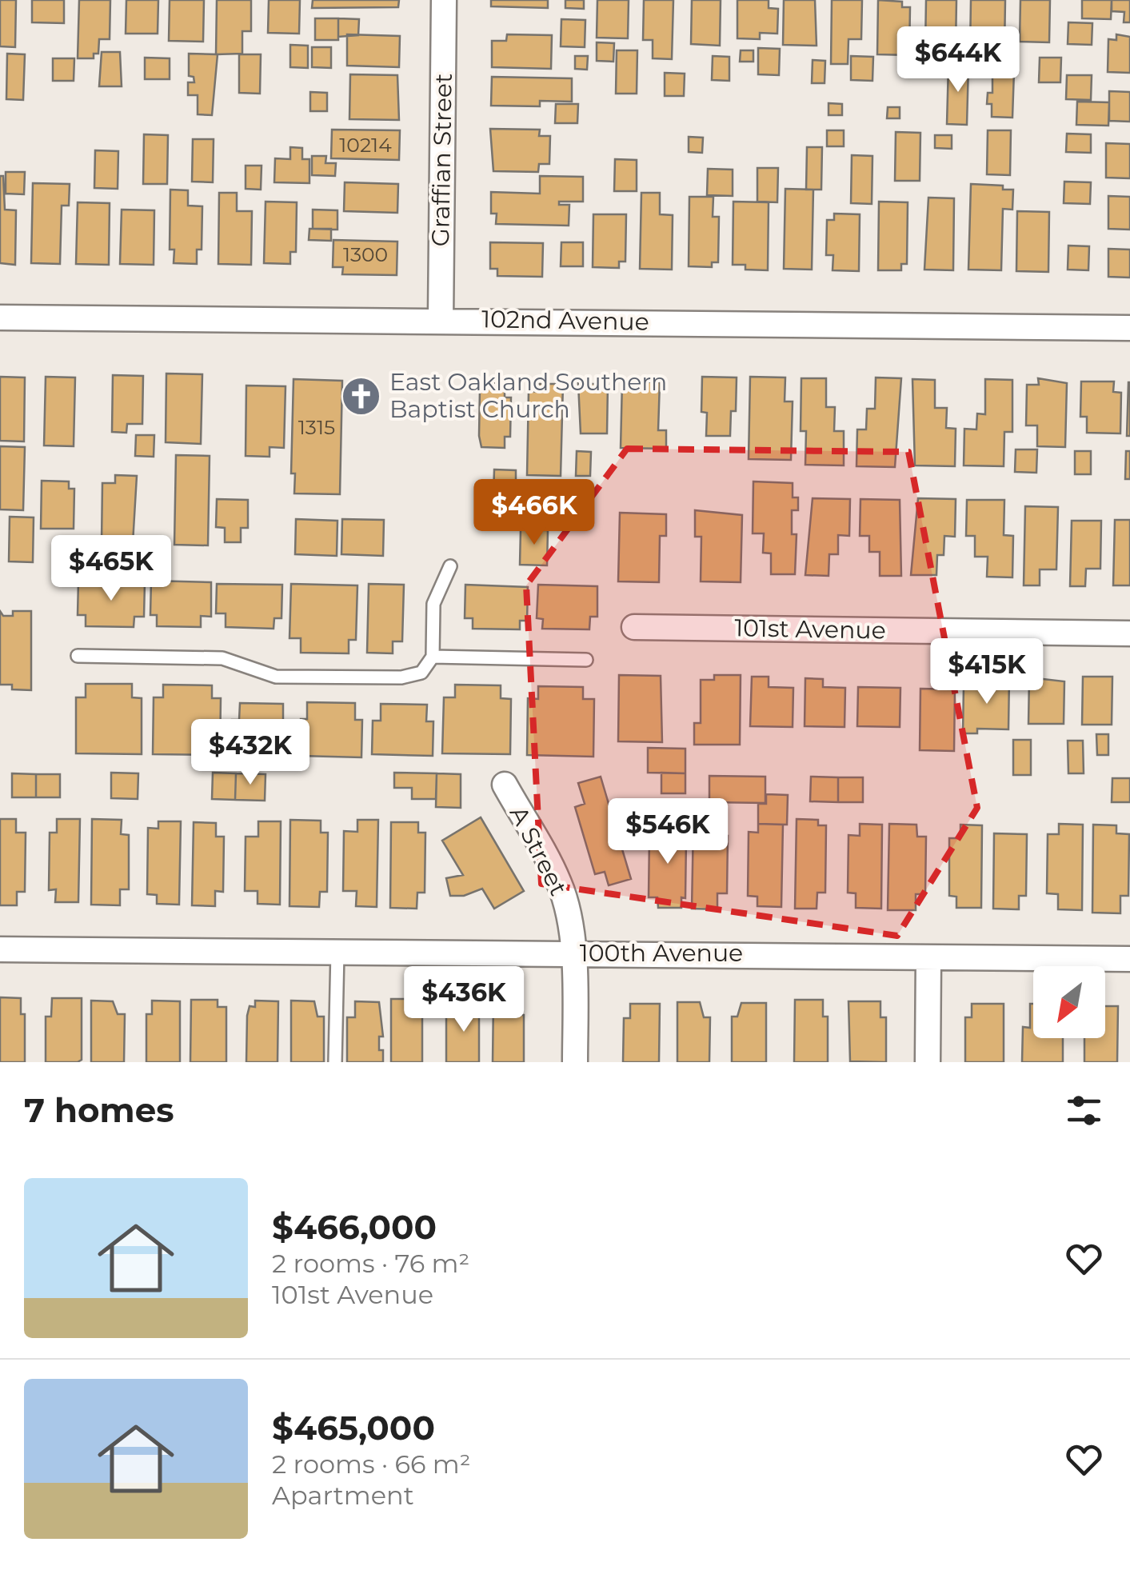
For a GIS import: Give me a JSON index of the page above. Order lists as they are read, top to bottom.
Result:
{
  "streets": {
    "street": [
      "Graffian Street",
      "102nd Avenue",
      "101st Avenue",
      "A Street",
      "100th Avenue"
    ]
  },
  "crossings": [
    ["Graffian Street", "102nd Avenue"],
    ["A Street", "100th Avenue"]
  ],
  "places": {
    "church": ["East Oakland Southern Baptist Church"]
  },
  "house_numbers": ["10214", "1300", "1315"],
  "north": "bottom left",
  "page": {
    "price": [
      "$644K",
      "$466K",
      "$465K",
      "$415K",
      "$432K",
      "$546K",
      "$436K"
    ],
    "heading": "7 homes",
    "list": [
      {
        "name": "$466,000",
        "note": "2 rooms · 76 m² · 101st Avenue"
      },
      {
        "name": "$465,000",
        "note": "2 rooms · 66 m² · Apartment"
      }
    ]
  }
}
